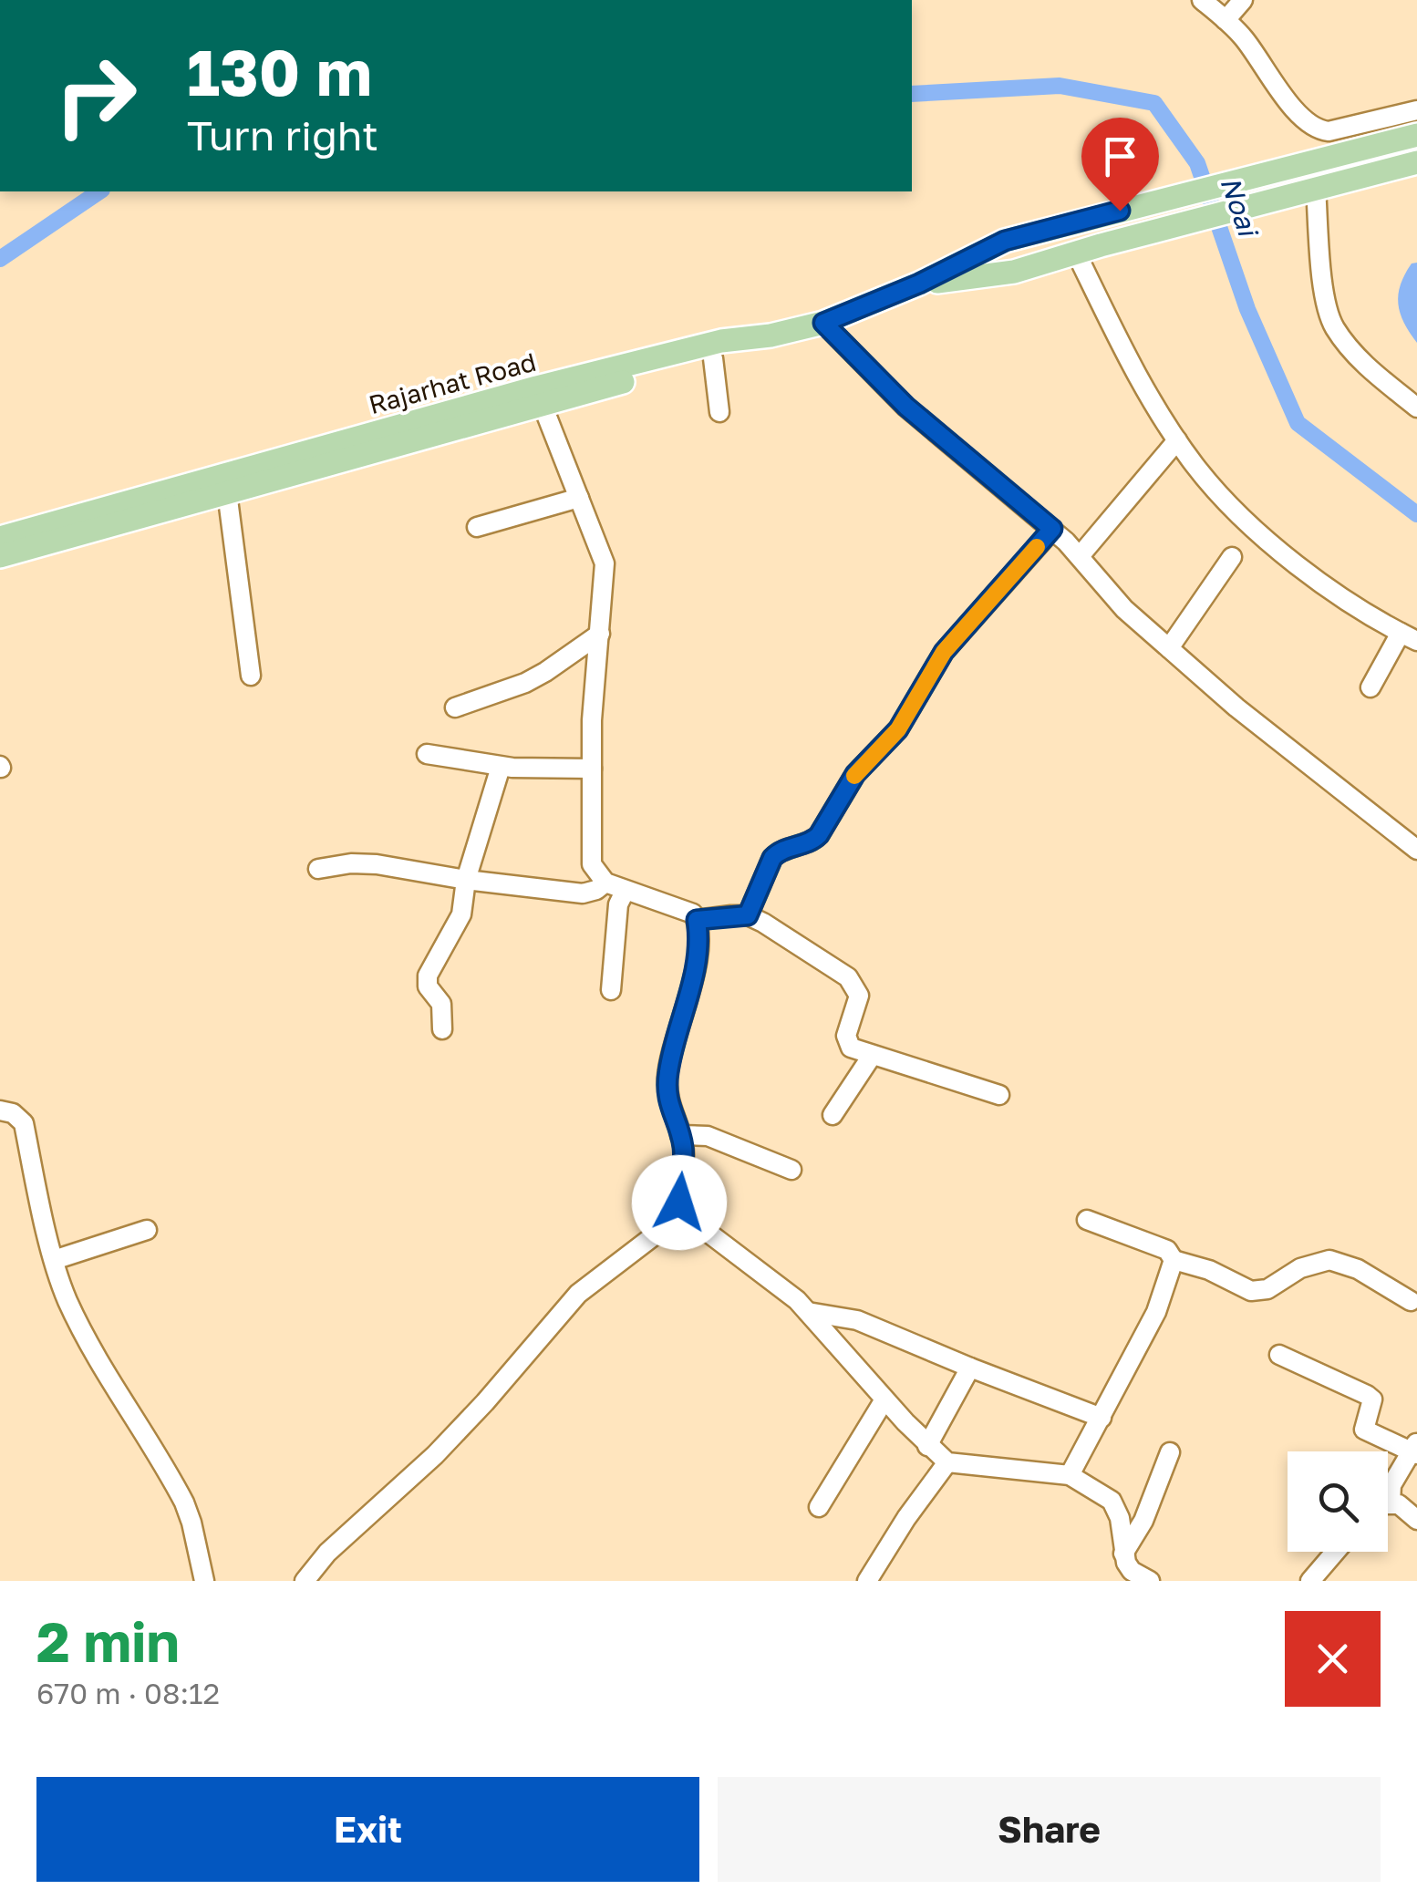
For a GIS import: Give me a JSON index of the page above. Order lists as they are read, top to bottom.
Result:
{
  "streets": {
    "main road": ["Rajarhat Road"]
  },
  "water": ["Noai"],
  "page": {
    "turn": ["130 m", "Turn right"],
    "heading": ["2 min", "670 m · 08:12"],
    "buttons": ["Exit", "Share"]
  }
}
